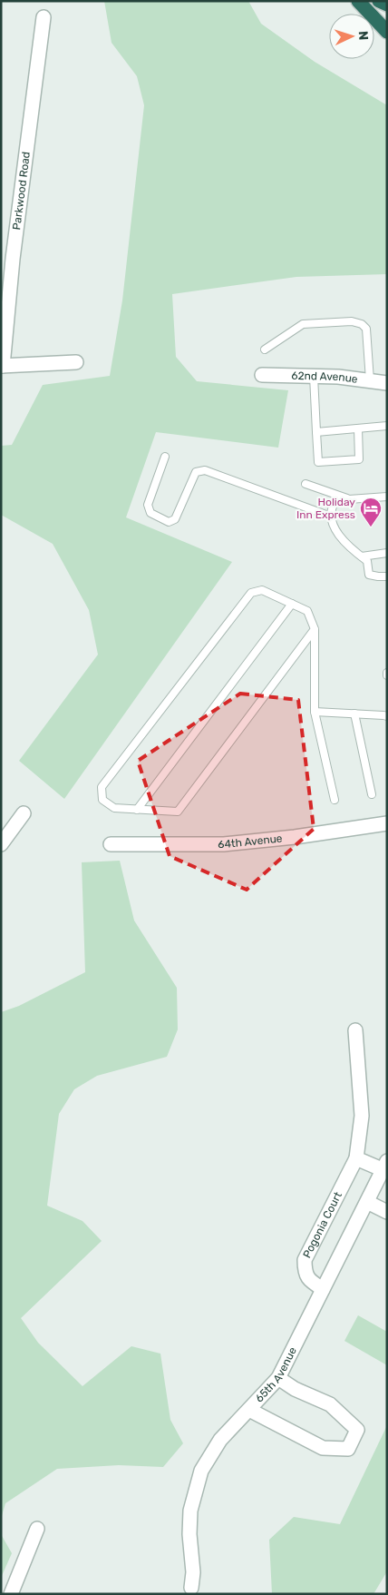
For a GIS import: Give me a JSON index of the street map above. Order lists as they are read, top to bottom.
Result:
{
  "streets": {
    "street": [
      "Parkwood Road",
      "62nd Avenue",
      "64th Avenue",
      "Pogonia Court",
      "65th Avenue"
    ]
  },
  "crossings": [
    ["Pogonia Court", "65th Avenue"]
  ],
  "places": {
    "hotel": ["Holiday Inn Express"]
  },
  "north": "right"
}
